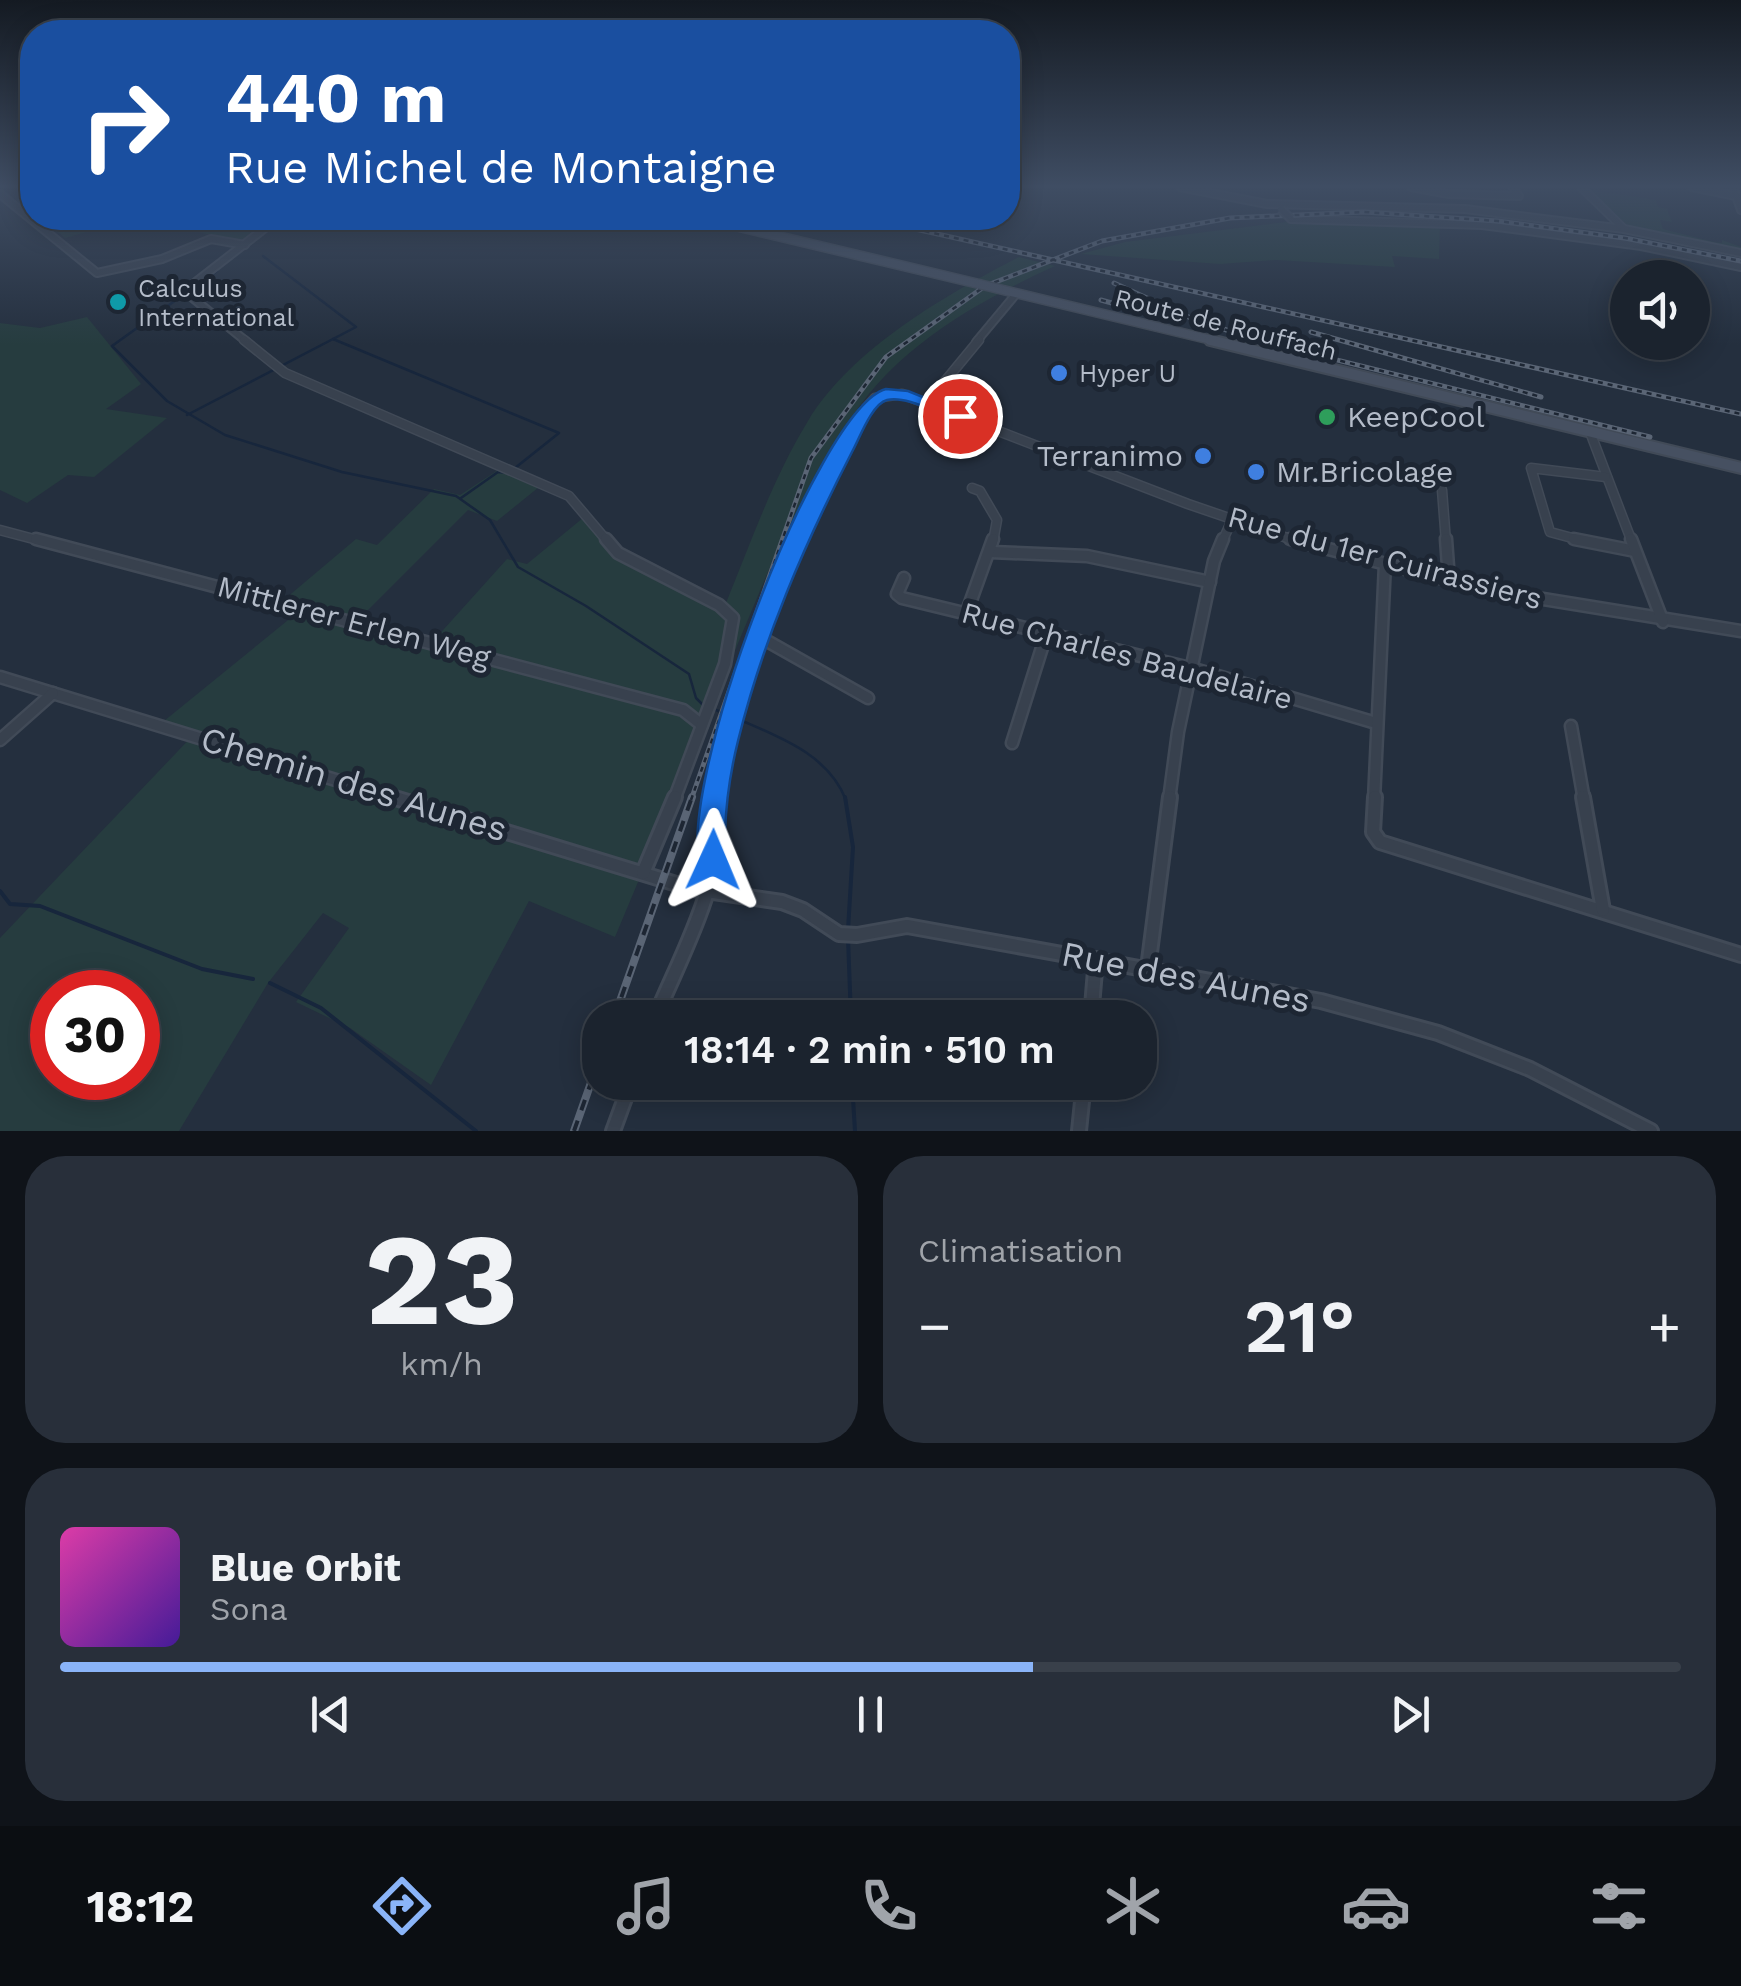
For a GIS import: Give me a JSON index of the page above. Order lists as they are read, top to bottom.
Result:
{
  "streets": {
    "main road": ["Route de Rouffach"],
    "street": [
      "Rue du 1er Cuirassiers",
      "Mittlerer Erlen Weg",
      "Rue Charles Baudelaire",
      "Chemin des Aunes",
      "Rue des Aunes"
    ]
  },
  "crossings": [
    ["Rue du 1er Cuirassiers", "Chemin des Aunes"],
    ["Rue du 1er Cuirassiers", "Rue des Aunes"],
    ["Chemin des Aunes", "Rue des Aunes"]
  ],
  "places": [
    "Calculus International",
    "Hyper U",
    "KeepCool",
    "Terranimo",
    "Mr.Bricolage"
  ],
  "page": {
    "turn": ["440 m", "Rue Michel de Montaigne"],
    "limit": "30",
    "trip": "18:14 · 2 min · 510 m",
    "tile": [
      ["23", "km/h"],
      "Climatisation"
    ],
    "heat": ["−", "21°", "+"],
    "song": ["Blue Orbit", "Sona"],
    "tabs": "18:12"
  }
}
